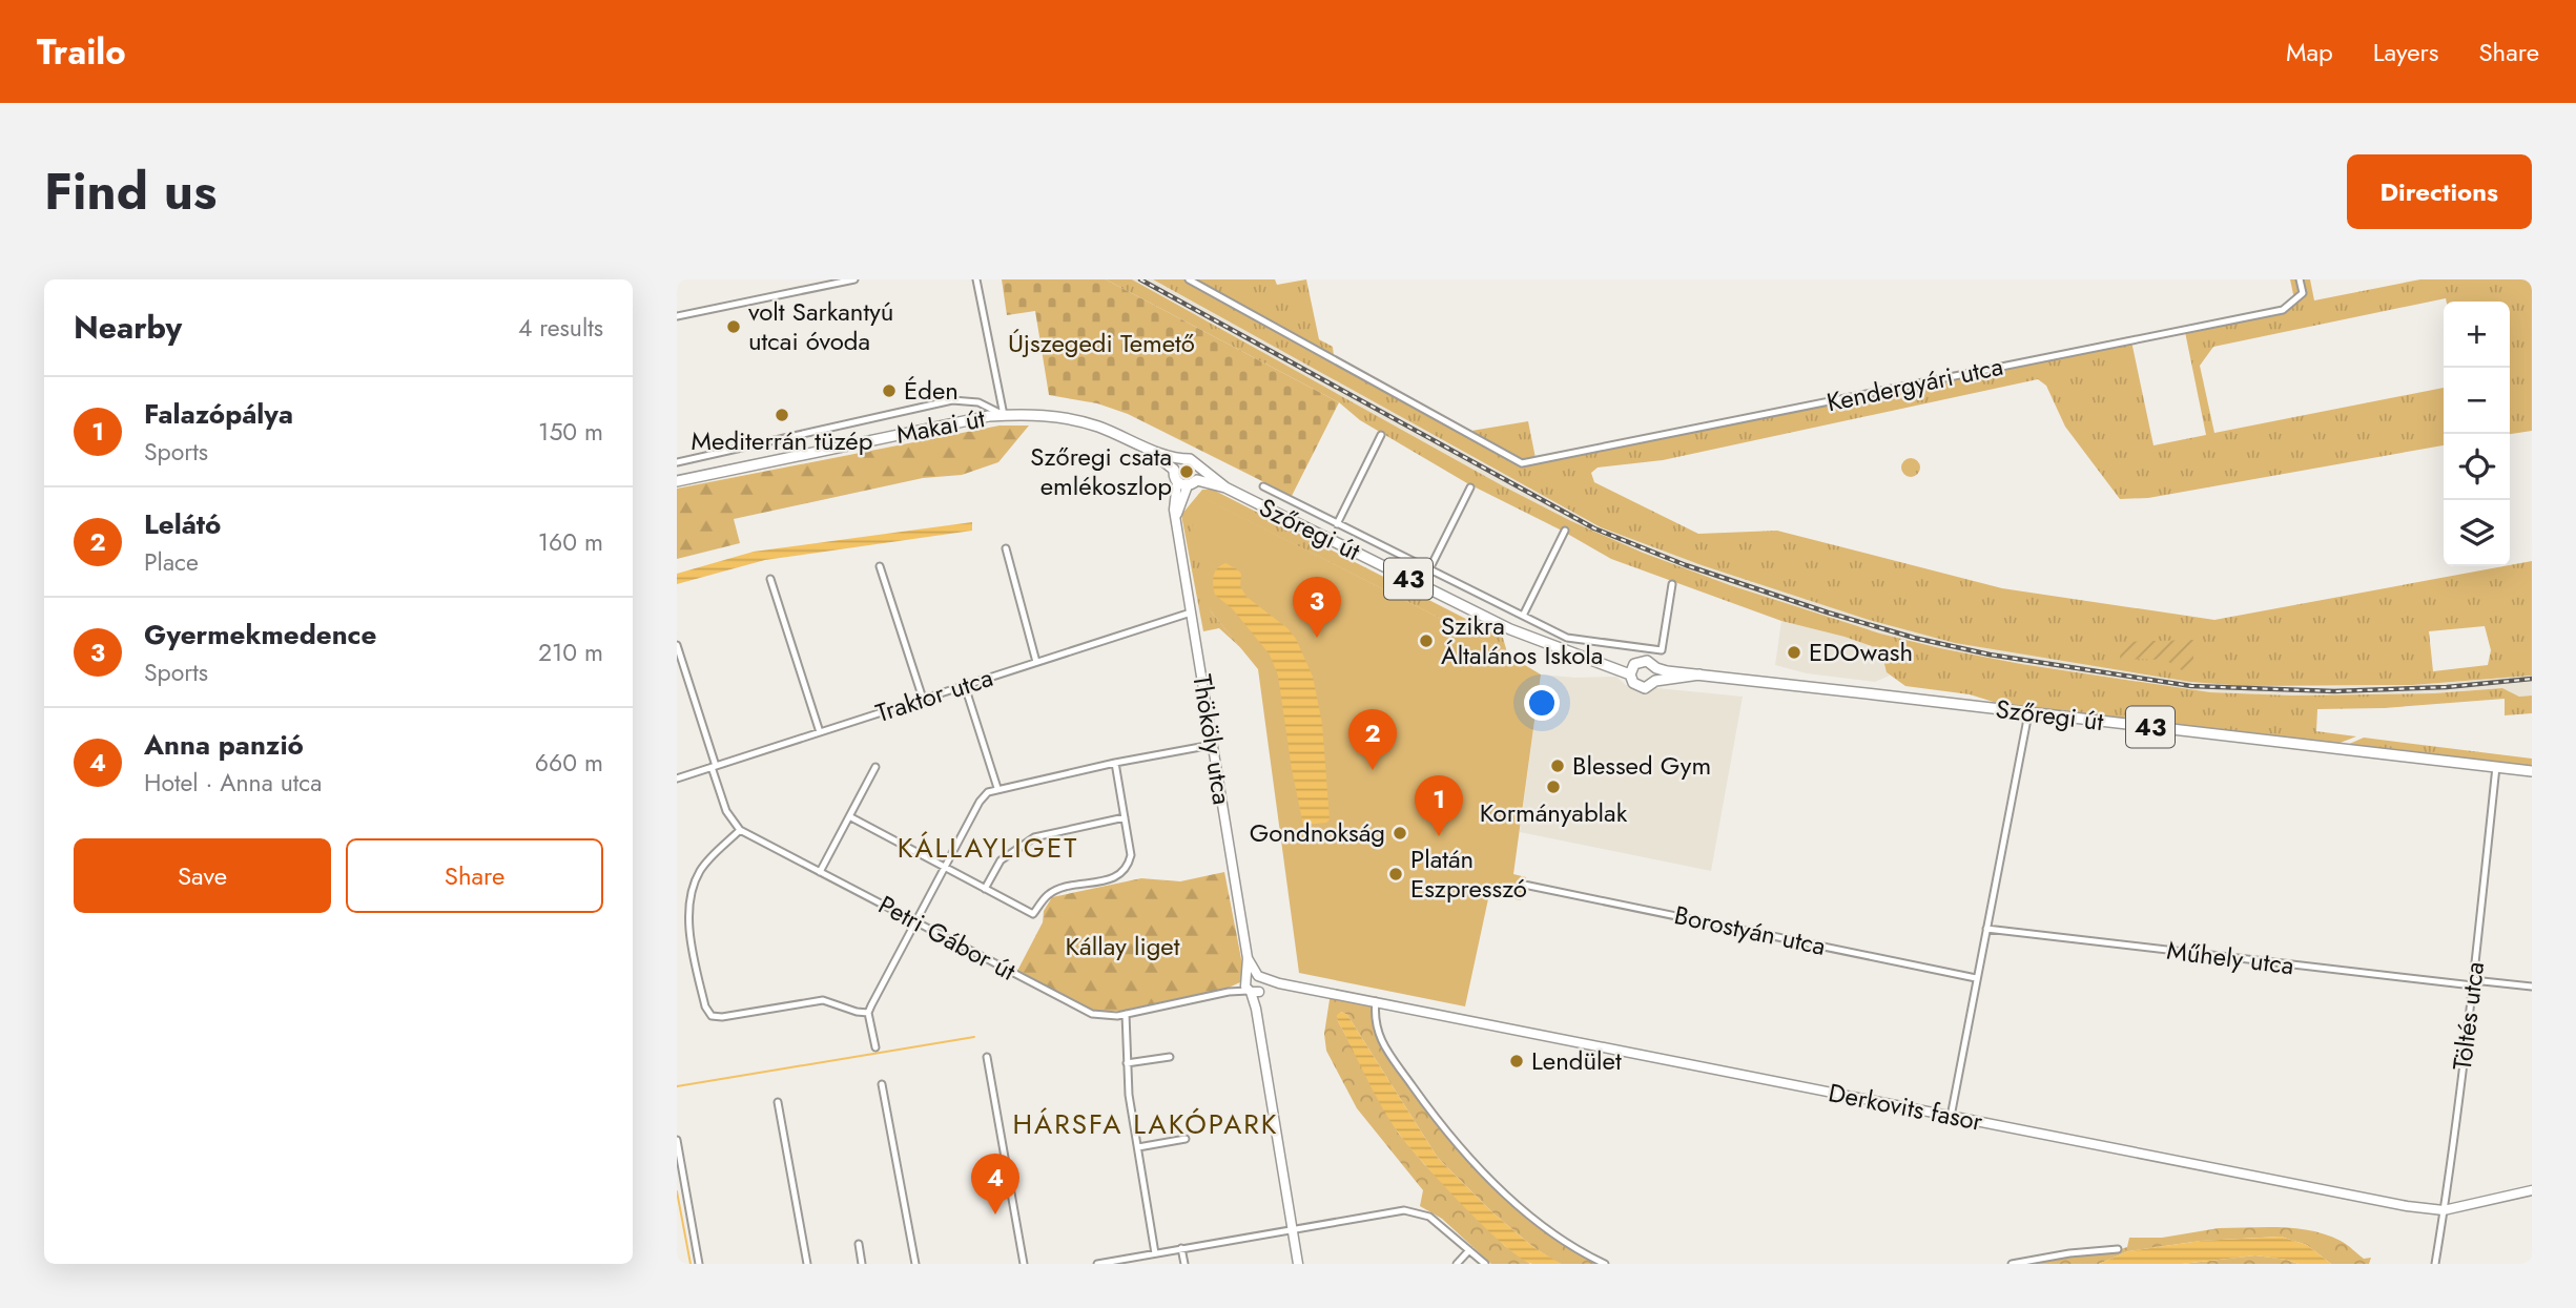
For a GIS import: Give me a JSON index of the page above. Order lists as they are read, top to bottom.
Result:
{
  "streets": {
    "main road": ["Makai út", "Szőregi út", "43"],
    "street": [
      "Kendergyári utca",
      "Traktor utca",
      "Thököly utca",
      "Borostyán utca",
      "Petri Gábor út",
      "Műhely utca",
      "Töltés utca",
      "Derkovits fasor"
    ]
  },
  "crossings": [
    ["Makai út", "Szőregi út"],
    ["Szőregi út", "Thököly utca"],
    ["Szőregi út", "Töltés utca"],
    ["Traktor utca", "Thököly utca"],
    ["Műhely utca", "Töltés utca"],
    ["Töltés utca", "Derkovits fasor"]
  ],
  "districts": ["KÁLLAYLIGET", "HÁRSFA LAKÓPARK"],
  "parks": ["Újszegedi Temető", "Kállay liget"],
  "places": [
    "volt Sarkantyú utcai óvoda",
    "Éden",
    "Mediterrán tüzép",
    "Szőregi csata emlékoszlop",
    "Szikra Általános Iskola",
    "EDOwash",
    "Blessed Gym",
    "Kormányablak",
    "Gondnokság",
    "Platán Eszpresszó",
    "Lendület"
  ],
  "page": {
    "header": "Trailo",
    "nav": ["Map", "Layers", "Share"],
    "title": "Find us",
    "buttons": [
      "Directions",
      ["Save", "Share"]
    ],
    "heading": ["Nearby", "4 results"],
    "map_buttons": ["+", "−"],
    "list": [
      {
        "mark": "1",
        "name": "Falazópálya",
        "note": "Sports",
        "value": "150 m"
      },
      {
        "mark": "2",
        "name": "Lelátó",
        "note": "Place",
        "value": "160 m"
      },
      {
        "mark": "3",
        "name": "Gyermekmedence",
        "note": "Sports",
        "value": "210 m"
      },
      {
        "mark": "4",
        "name": "Anna panzió",
        "note": "Hotel · Anna utca",
        "value": "660 m"
      }
    ],
    "pins": [
      "3",
      "2",
      "1",
      "4"
    ]
  }
}
